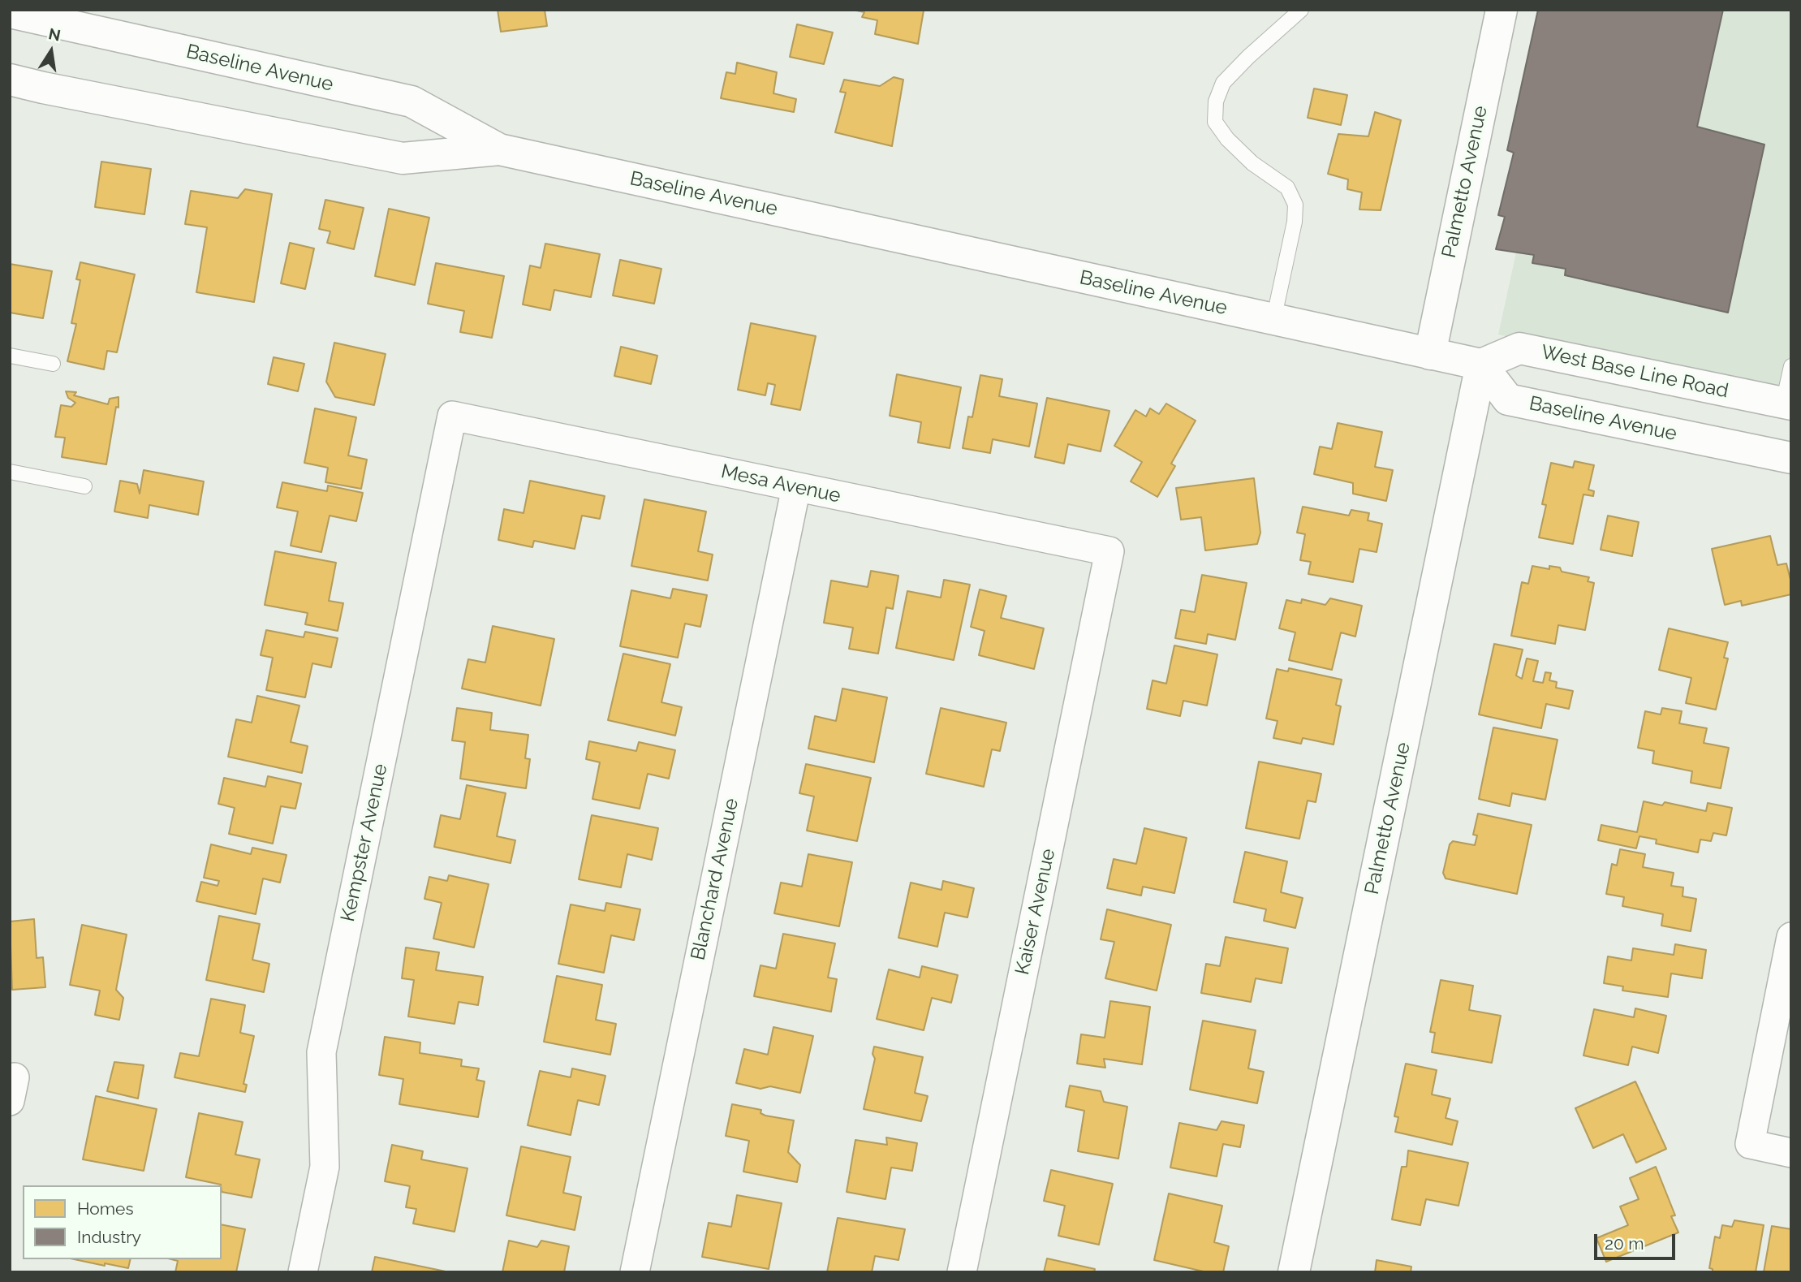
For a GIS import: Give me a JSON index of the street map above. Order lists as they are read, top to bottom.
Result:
{
  "streets": {
    "main road": ["Baseline Avenue", "Palmetto Avenue", "West Base Line Road"],
    "street": [
      "Mesa Avenue",
      "Kempster Avenue",
      "Blanchard Avenue",
      "Kaiser Avenue"
    ]
  },
  "crossings": [
    ["Baseline Avenue", "Palmetto Avenue"],
    ["Baseline Avenue", "West Base Line Road"],
    ["Palmetto Avenue", "West Base Line Road"],
    ["Mesa Avenue", "Kempster Avenue"],
    ["Mesa Avenue", "Blanchard Avenue"],
    ["Mesa Avenue", "Kaiser Avenue"]
  ],
  "legend": ["Homes", "Industry"],
  "scale_bar": "20 m",
  "north": "top"
}
